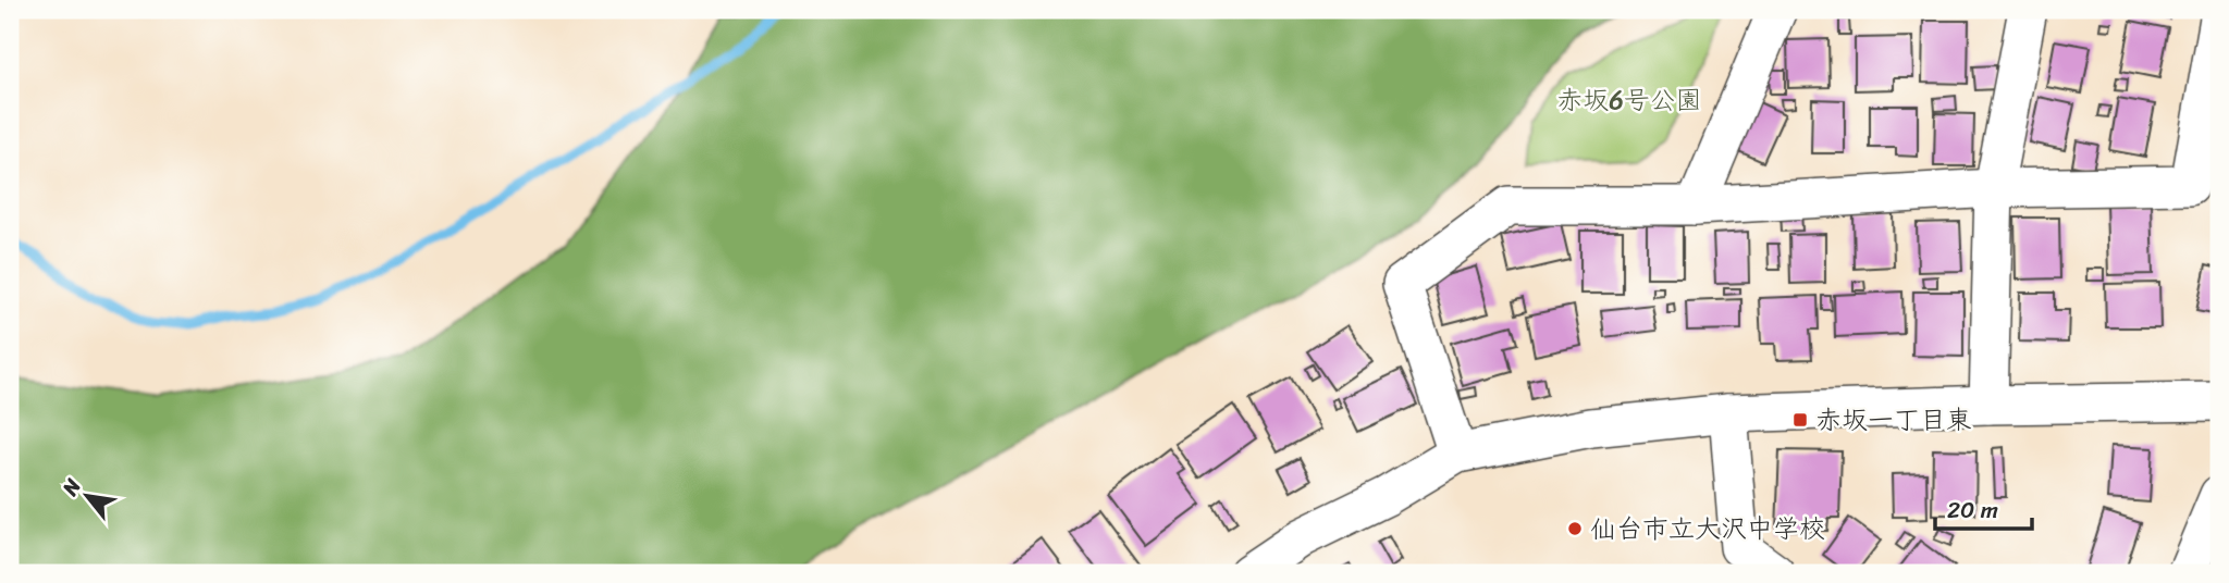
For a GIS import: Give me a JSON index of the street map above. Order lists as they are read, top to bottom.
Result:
{
  "parks": ["赤坂6号公園"],
  "places": {
    "transit": ["赤坂一丁目東"],
    "other": ["仙台市立大沢中学校"]
  },
  "scale_bar": "20 m",
  "north": "top left"
}
